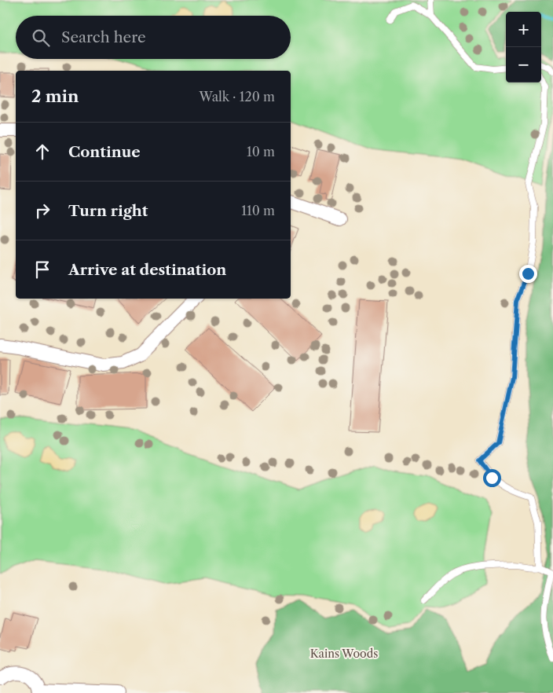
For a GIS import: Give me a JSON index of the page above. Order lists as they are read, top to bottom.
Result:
{
  "parks": ["Kains Woods"],
  "page": {
    "map_buttons": ["+", "−"],
    "search": "Search here",
    "heading": ["2 min", "Walk · 120 m"],
    "list": [
      ["Continue", "10 m"],
      ["Turn right", "110 m"],
      "Arrive at destination"
    ]
  }
}
